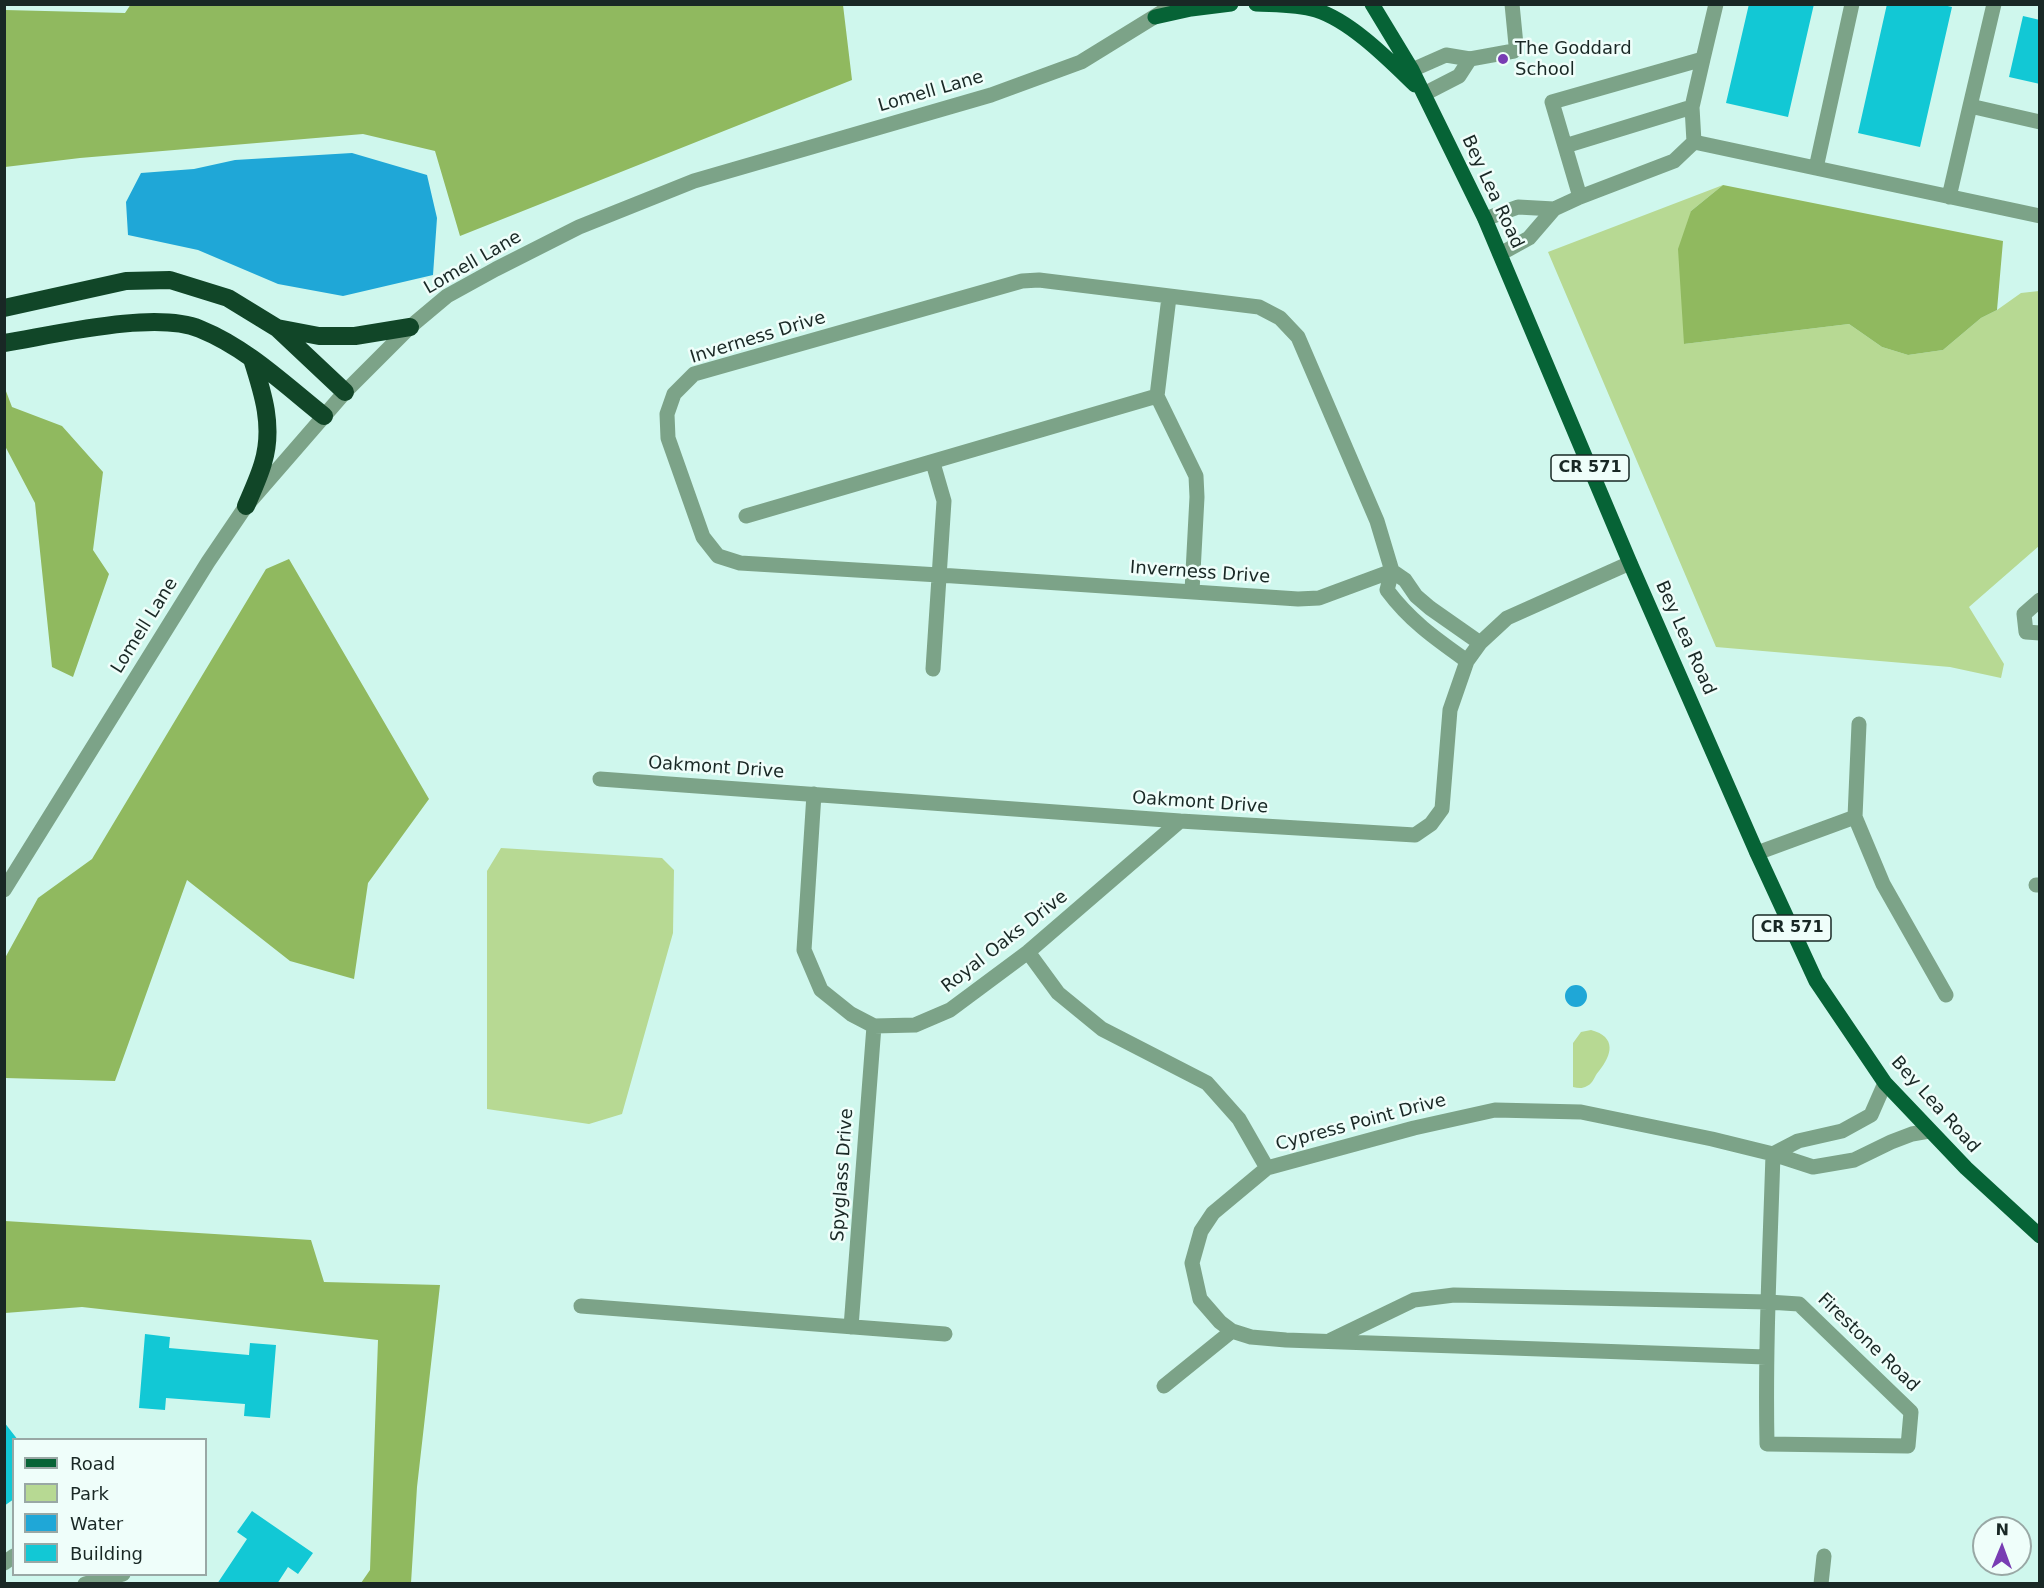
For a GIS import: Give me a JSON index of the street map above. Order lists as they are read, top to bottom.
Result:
{
  "streets": {
    "main road": ["Bey Lea Road", "CR 571"],
    "street": [
      "Lomell Lane",
      "Inverness Drive",
      "Oakmont Drive",
      "Royal Oaks Drive",
      "Cypress Point Drive",
      "Spyglass Drive",
      "Firestone Road"
    ]
  },
  "crossings": [
    ["Bey Lea Road", "Oakmont Drive"],
    ["Inverness Drive", "Oakmont Drive"],
    ["Oakmont Drive", "Royal Oaks Drive"],
    ["Royal Oaks Drive", "Spyglass Drive"],
    ["Cypress Point Drive", "Firestone Road"]
  ],
  "places": ["The Goddard School"],
  "legend": [
    "Road",
    "Park",
    "Water",
    "Building"
  ],
  "north": "top"
}
